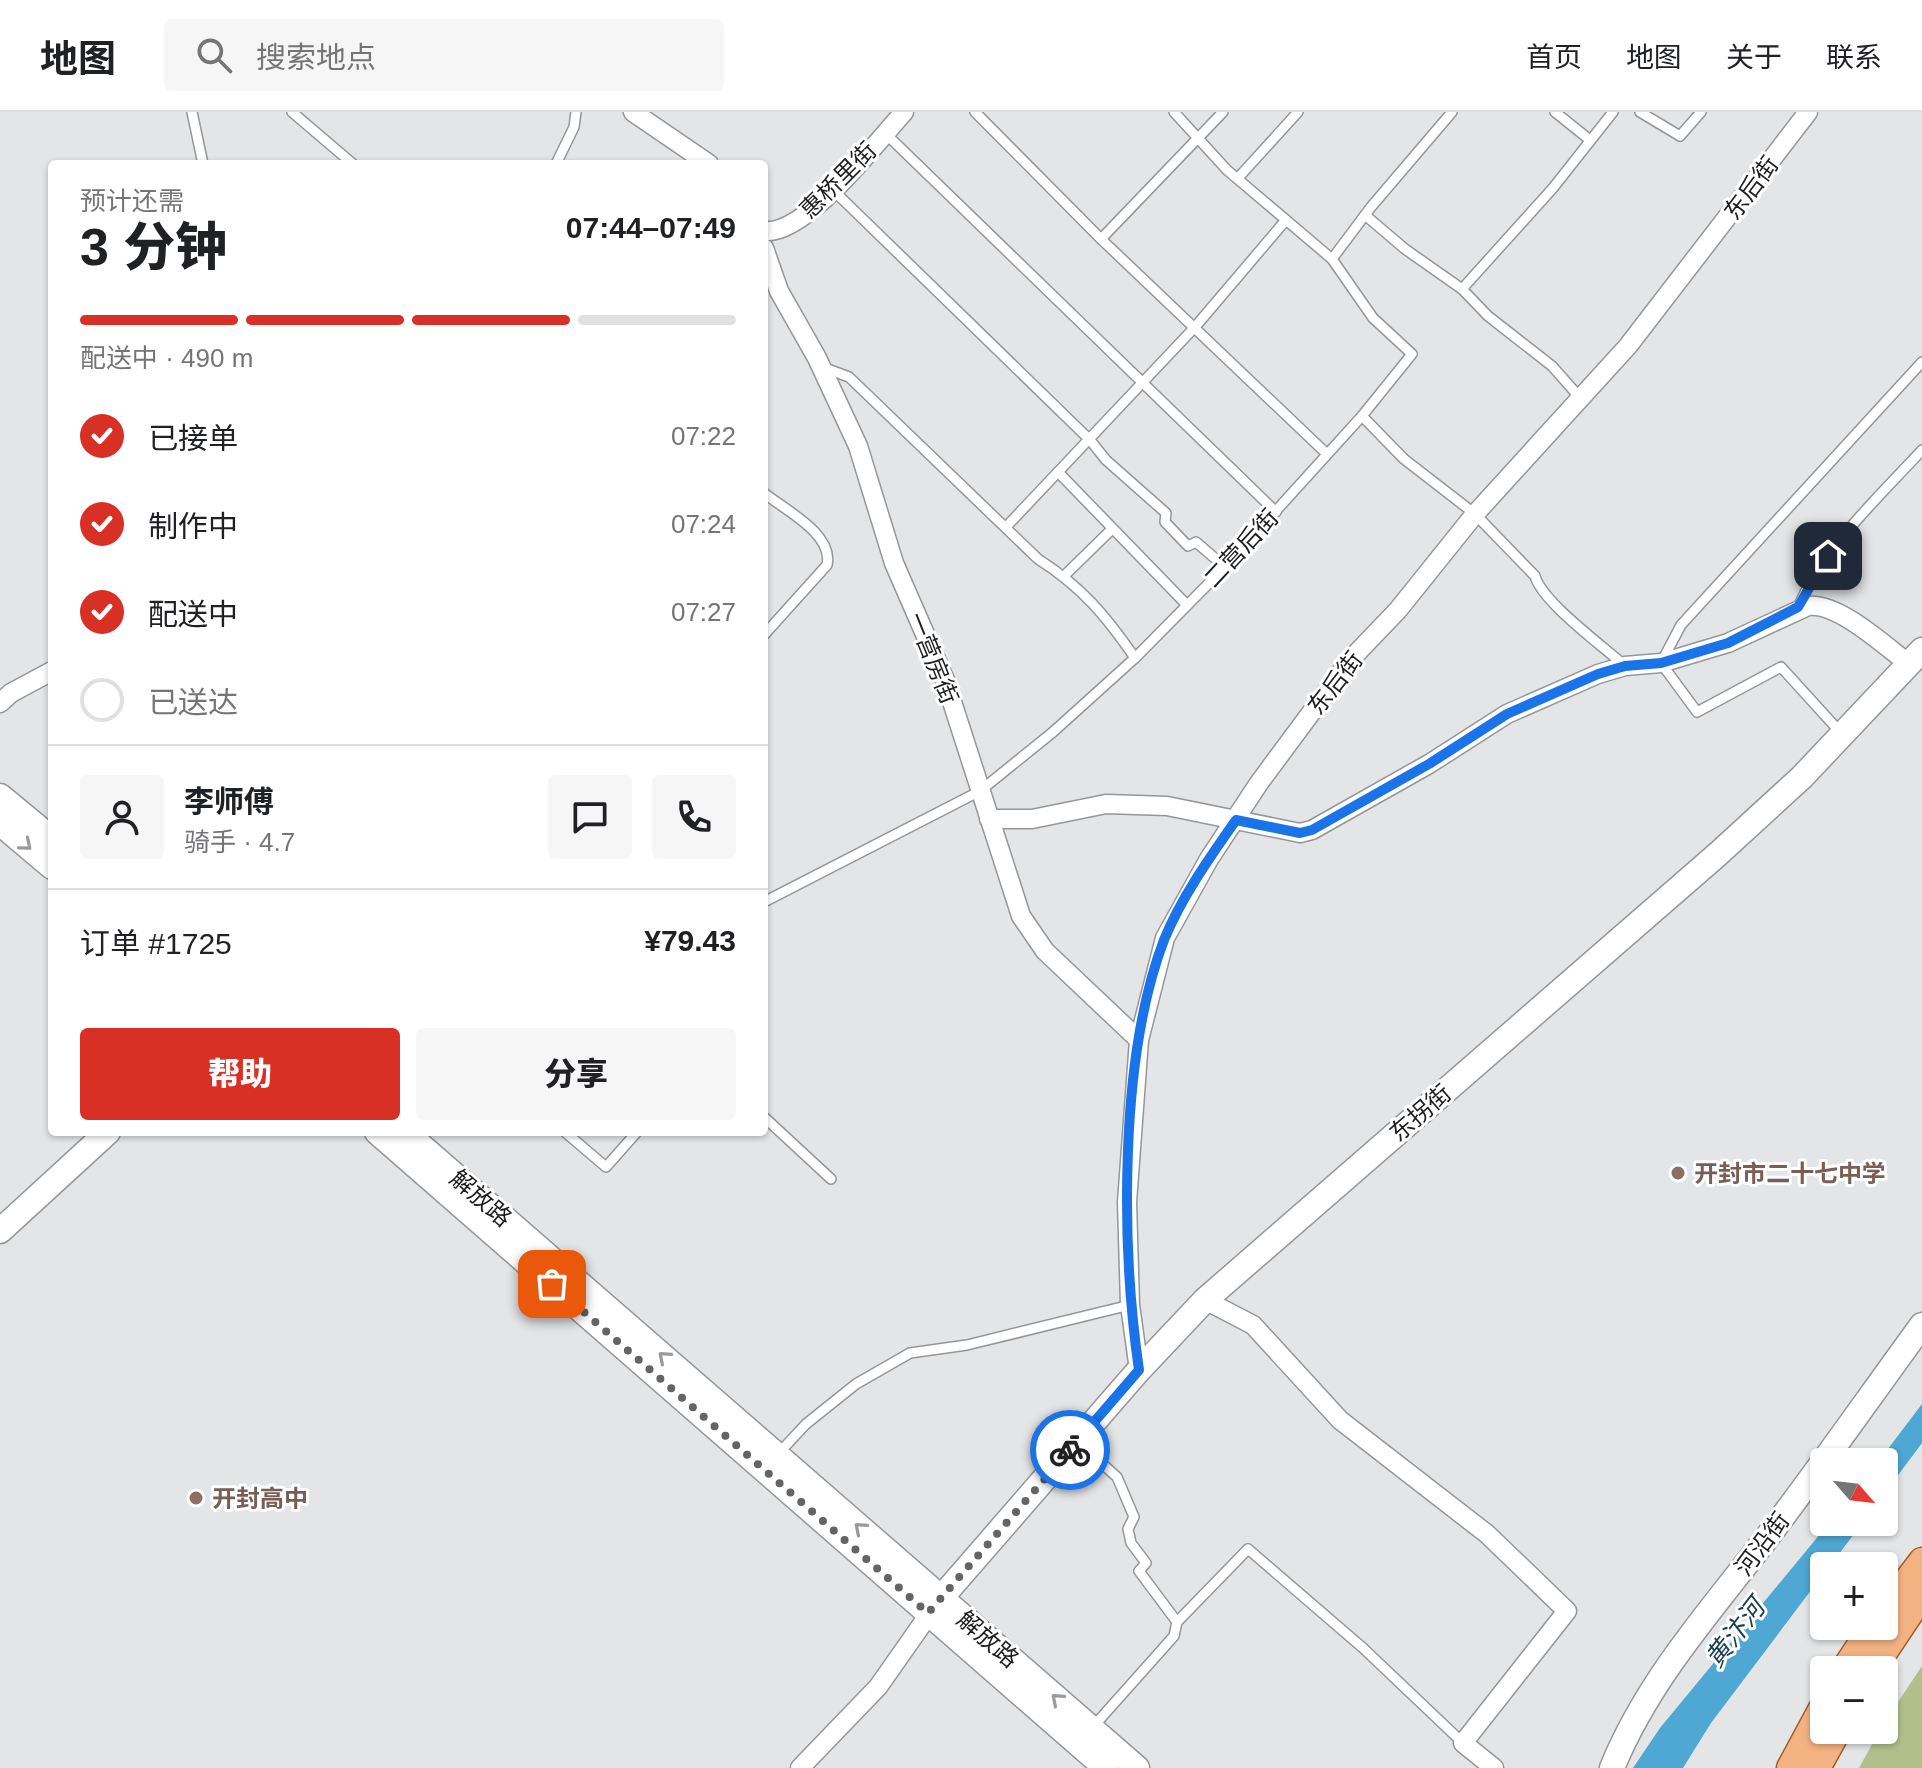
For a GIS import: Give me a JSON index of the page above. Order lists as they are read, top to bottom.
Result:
{
  "streets": {
    "main road": ["东拐街", "解放路", "河沿街"],
    "street": ["惠桥里街", "东后街", "一营房街"],
    "lane": ["二营后街"]
  },
  "crossings": [
    ["东后街", "一营房街"],
    ["东后街", "东拐街"],
    ["二营后街", "一营房街"],
    ["东拐街", "解放路"]
  ],
  "water": ["黄汴河"],
  "places": ["开封市二十七中学", "开封高中"],
  "north": "bottom right",
  "page": {
    "header": "地图",
    "search": "搜索地点",
    "nav": [
      "首页",
      "地图",
      "关于",
      "联系"
    ],
    "heading": ["3 分钟", "预计还需", "07:44–07:49"],
    "panel": [
      "李师傅",
      "骑手 · 4.7",
      "订单 #1725",
      "¥79.43"
    ],
    "bar": "配送中 · 490 m",
    "list": [
      ["已接单", "07:22"],
      ["制作中", "07:24"],
      ["配送中", "07:27"],
      "已送达"
    ],
    "buttons": ["帮助", "分享"],
    "map_buttons": ["+", "−"]
  }
}
